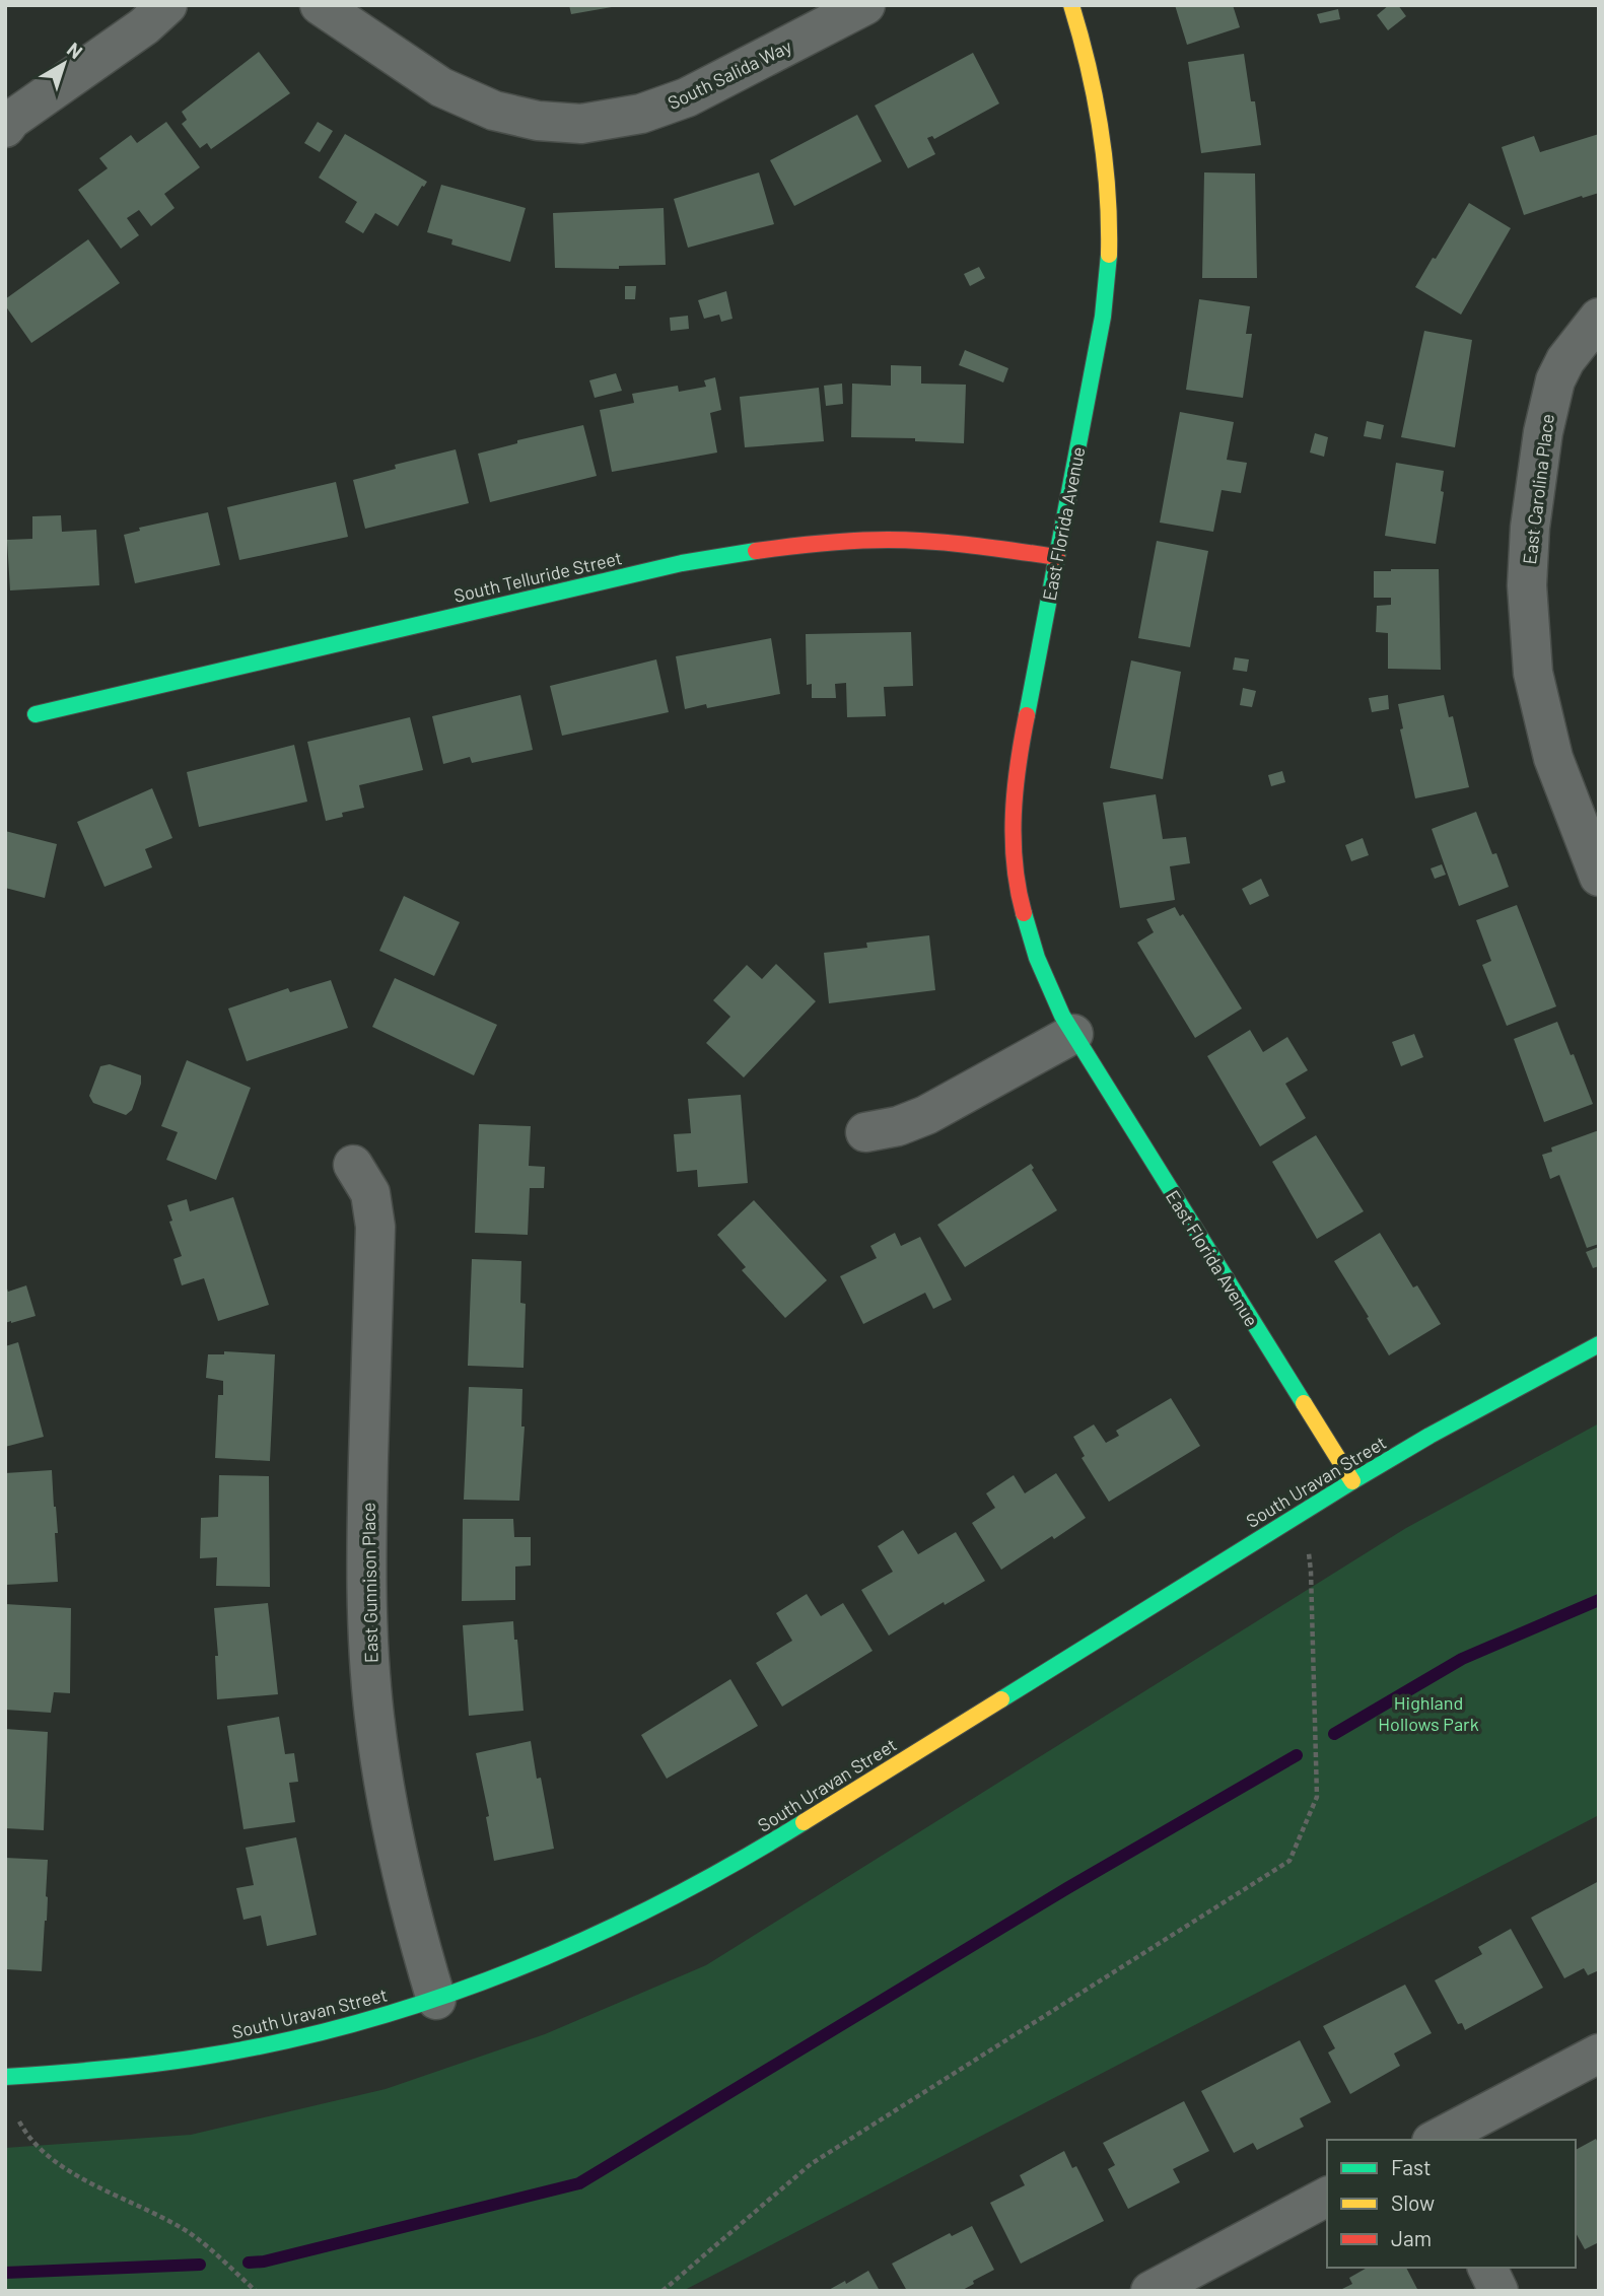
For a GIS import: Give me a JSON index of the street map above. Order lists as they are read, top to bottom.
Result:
{
  "streets": {
    "street": [
      "South Salida Way",
      "East Carolina Place",
      "East Florida Avenue",
      "South Telluride Street",
      "South Uravan Street",
      "East Gunnison Place"
    ]
  },
  "crossings": [
    ["East Florida Avenue", "South Telluride Street"],
    ["East Florida Avenue", "South Uravan Street"],
    ["South Uravan Street", "East Gunnison Place"]
  ],
  "parks": ["Highland Hollows Park"],
  "legend": ["Fast", "Slow", "Jam"],
  "north": "top right"
}
